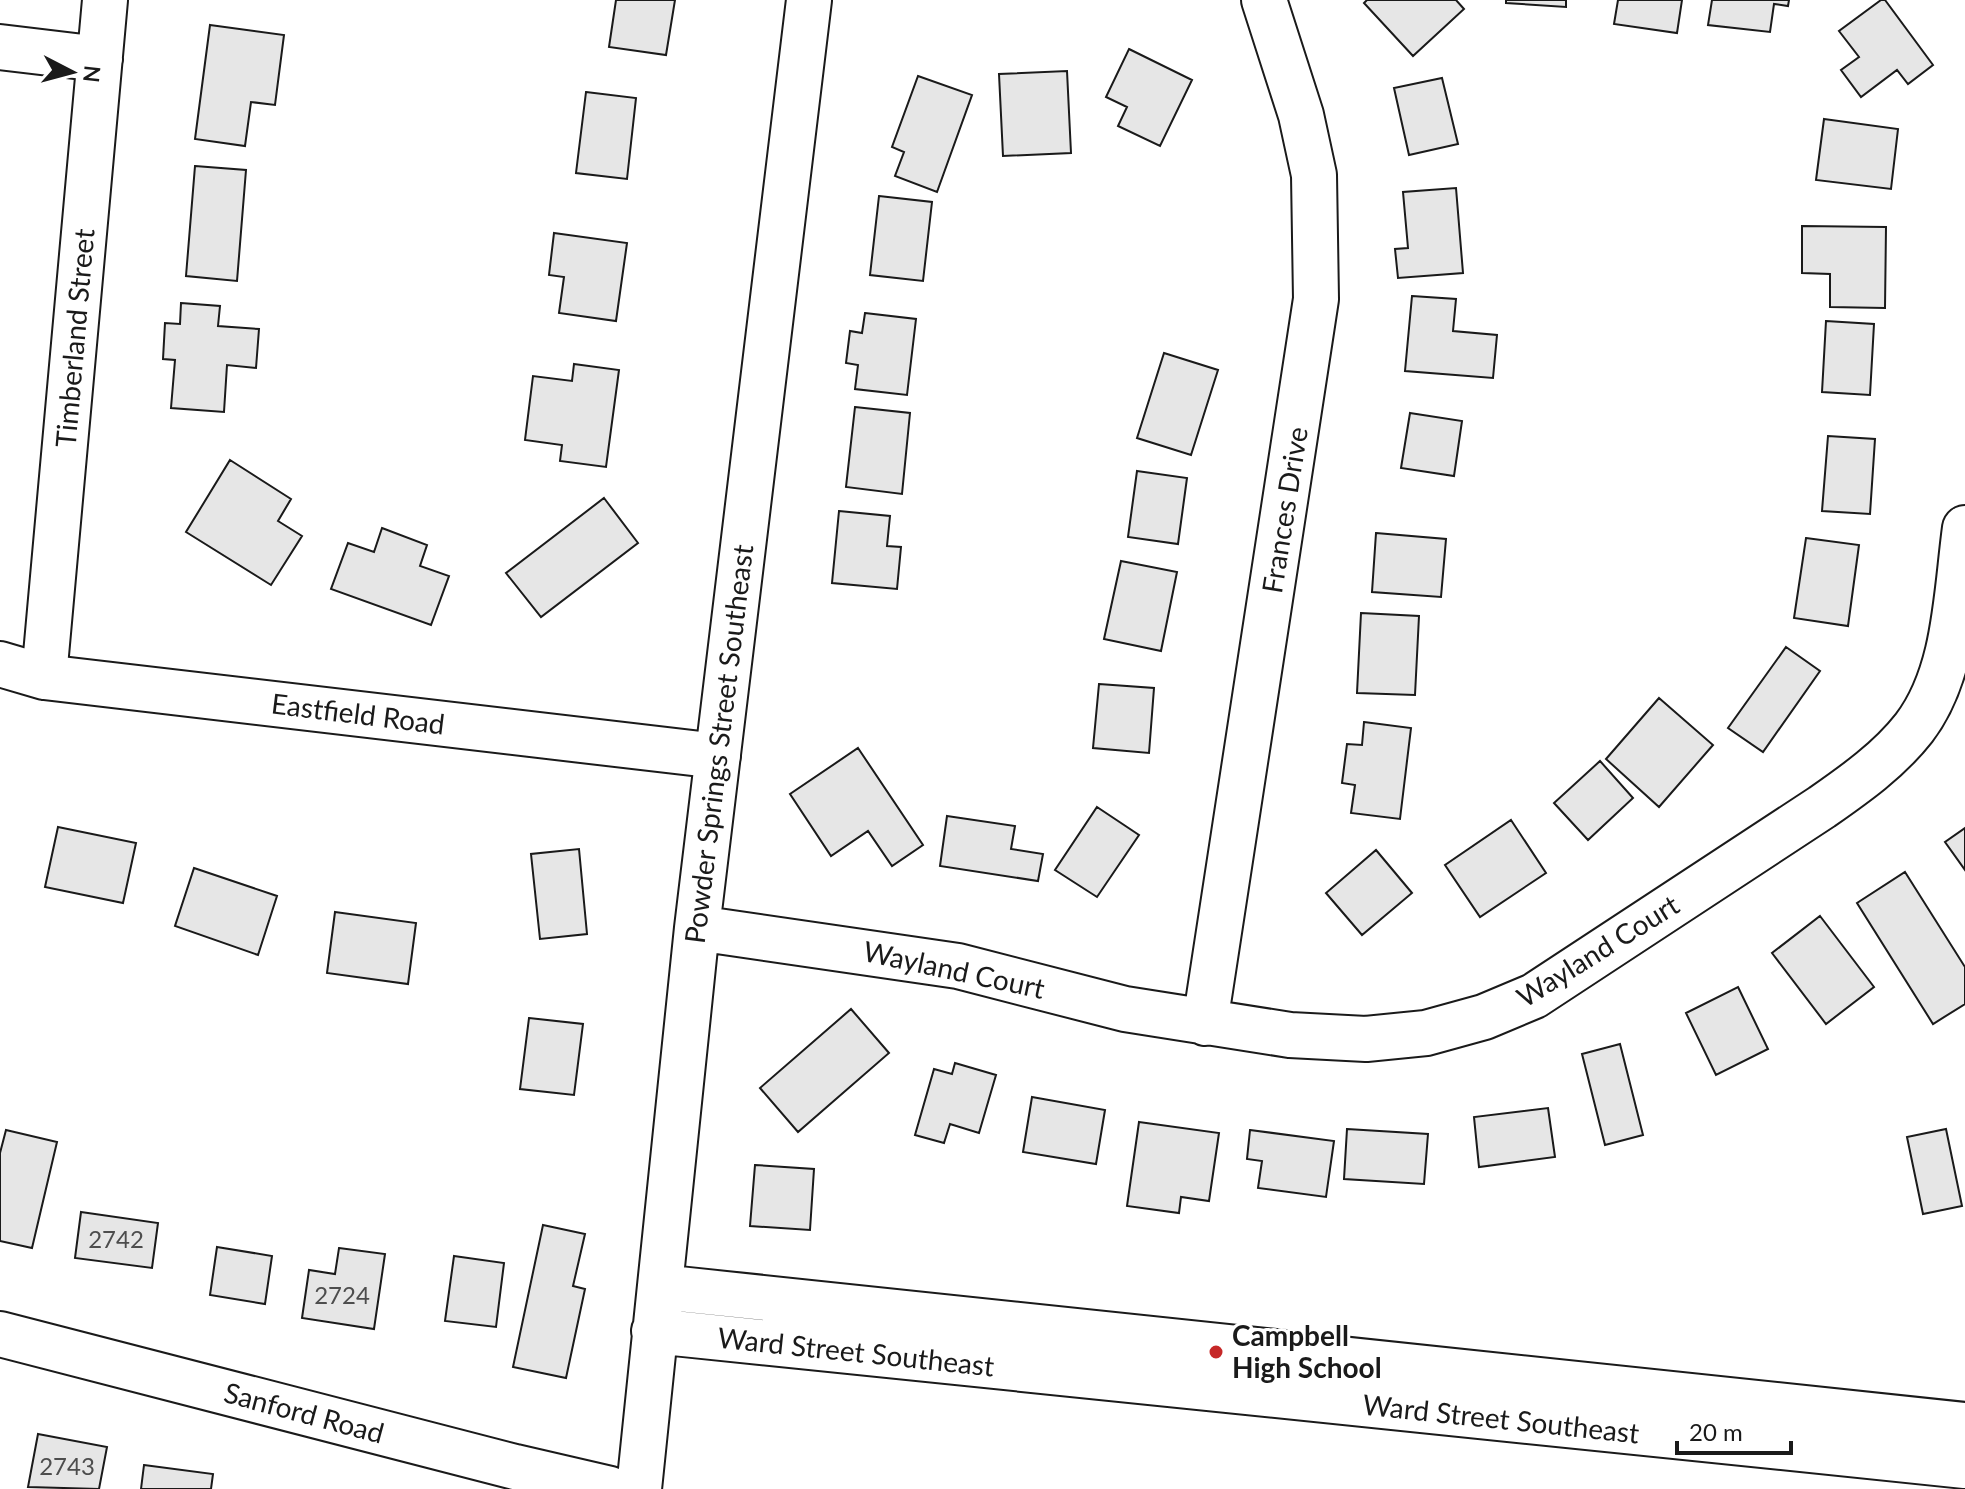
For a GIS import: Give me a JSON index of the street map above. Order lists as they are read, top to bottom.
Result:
{
  "streets": {
    "street": [
      "Timberland Street",
      "Frances Drive",
      "Eastfield Road",
      "Powder Springs Street Southeast",
      "Wayland Court",
      "Ward Street Southeast",
      "Sanford Road"
    ]
  },
  "crossings": [
    ["Timberland Street", "Eastfield Road"],
    ["Frances Drive", "Wayland Court"],
    ["Eastfield Road", "Powder Springs Street Southeast"],
    ["Powder Springs Street Southeast", "Wayland Court"],
    ["Powder Springs Street Southeast", "Ward Street Southeast"]
  ],
  "places": ["Campbell High School"],
  "house_numbers": ["2742", "2724", "2743"],
  "scale_bar": "20 m",
  "north": "right"
}
